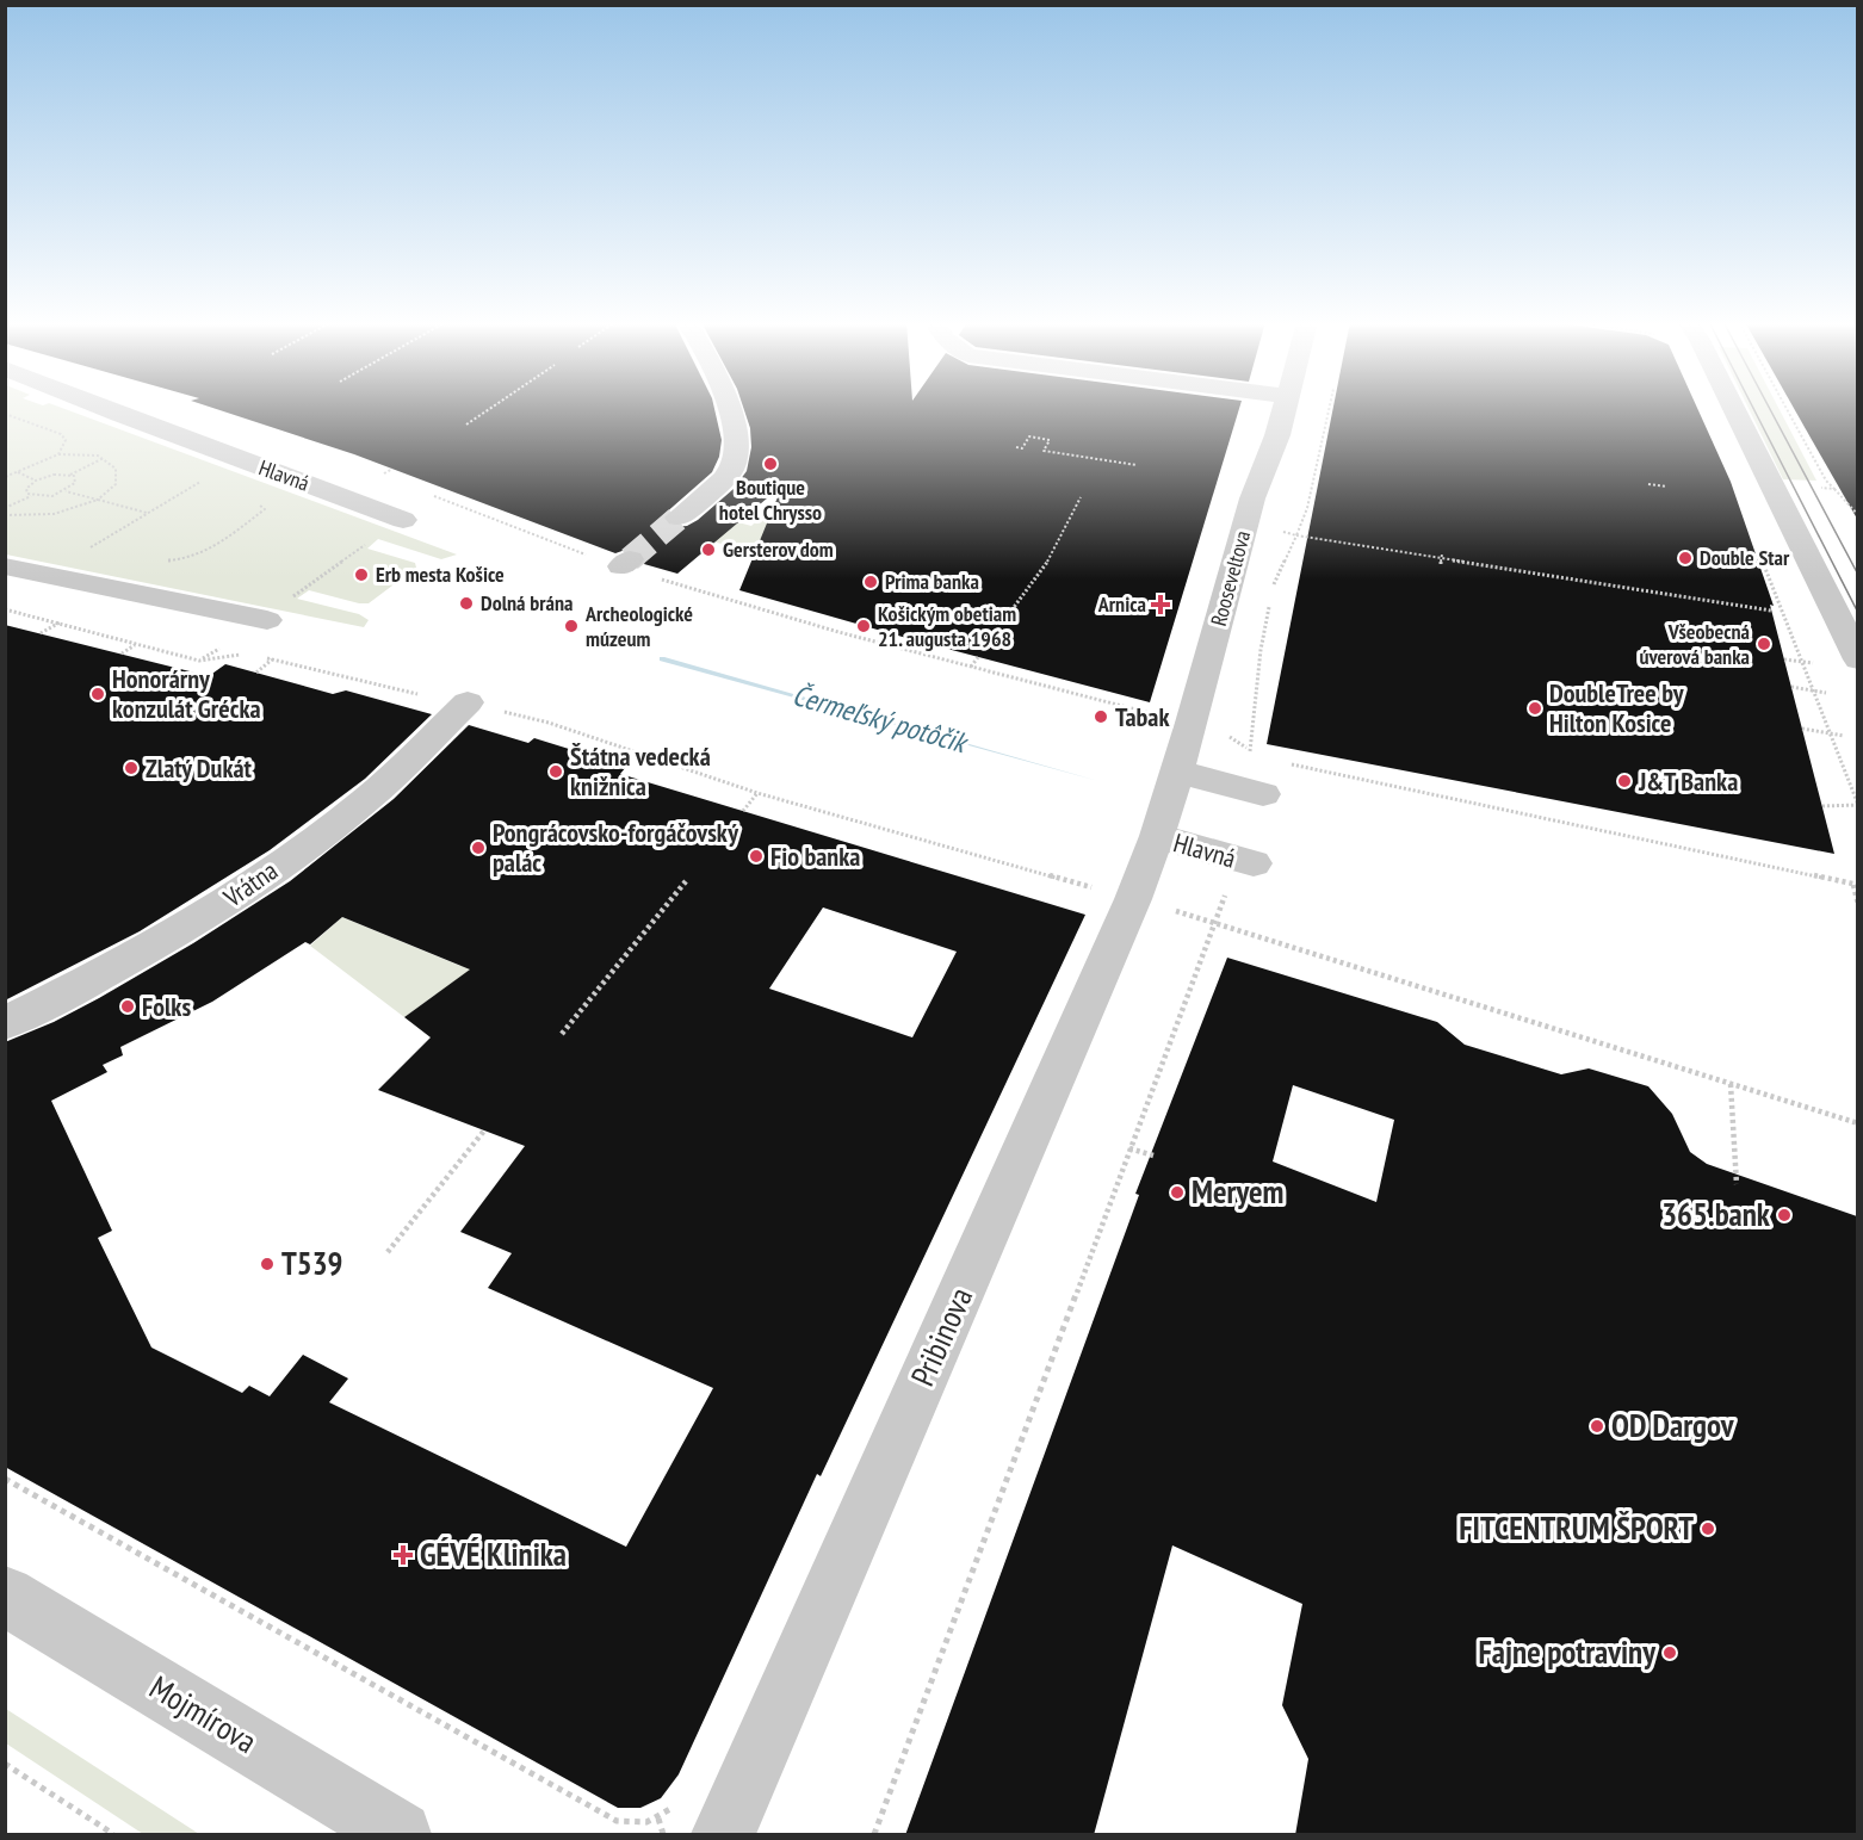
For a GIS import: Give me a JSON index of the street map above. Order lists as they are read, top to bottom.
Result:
{
  "streets": {
    "street": [
      "Hlavná",
      "Rooseveltova",
      "Vrátna",
      "Pribinova",
      "Mojmírova"
    ]
  },
  "crossings": [
    ["Hlavná", "Rooseveltova"],
    ["Hlavná", "Pribinova"],
    ["Rooseveltova", "Pribinova"]
  ],
  "water": ["Čermeľský potôčik"],
  "places": {
    "other": [
      "Boutique hotel Chrysso",
      "Gersterov dom",
      "Double Star",
      "Erb mesta Košice",
      "Prima banka",
      "Dolná brána",
      "Archeologické múzeum",
      "Košickým obetiam 21. augusta 1968",
      "Všeobecná úverová banka",
      "Honorárny konzulát Grécka",
      "DoubleTree by Hilton Kosice",
      "Tabak",
      "Zlatý Dukát",
      "Štátna vedecká knižnica",
      "J&T Banka",
      "Pongrácovsko-forgáčovský palác",
      "Fio banka",
      "Folks",
      "Meryem",
      "365.bank",
      "T539",
      "OD Dargov",
      "FITCENTRUM ŠPORT",
      "Fajne potraviny"
    ],
    "health": ["Arnica", "GÉVÉ Klinika"]
  }
}
